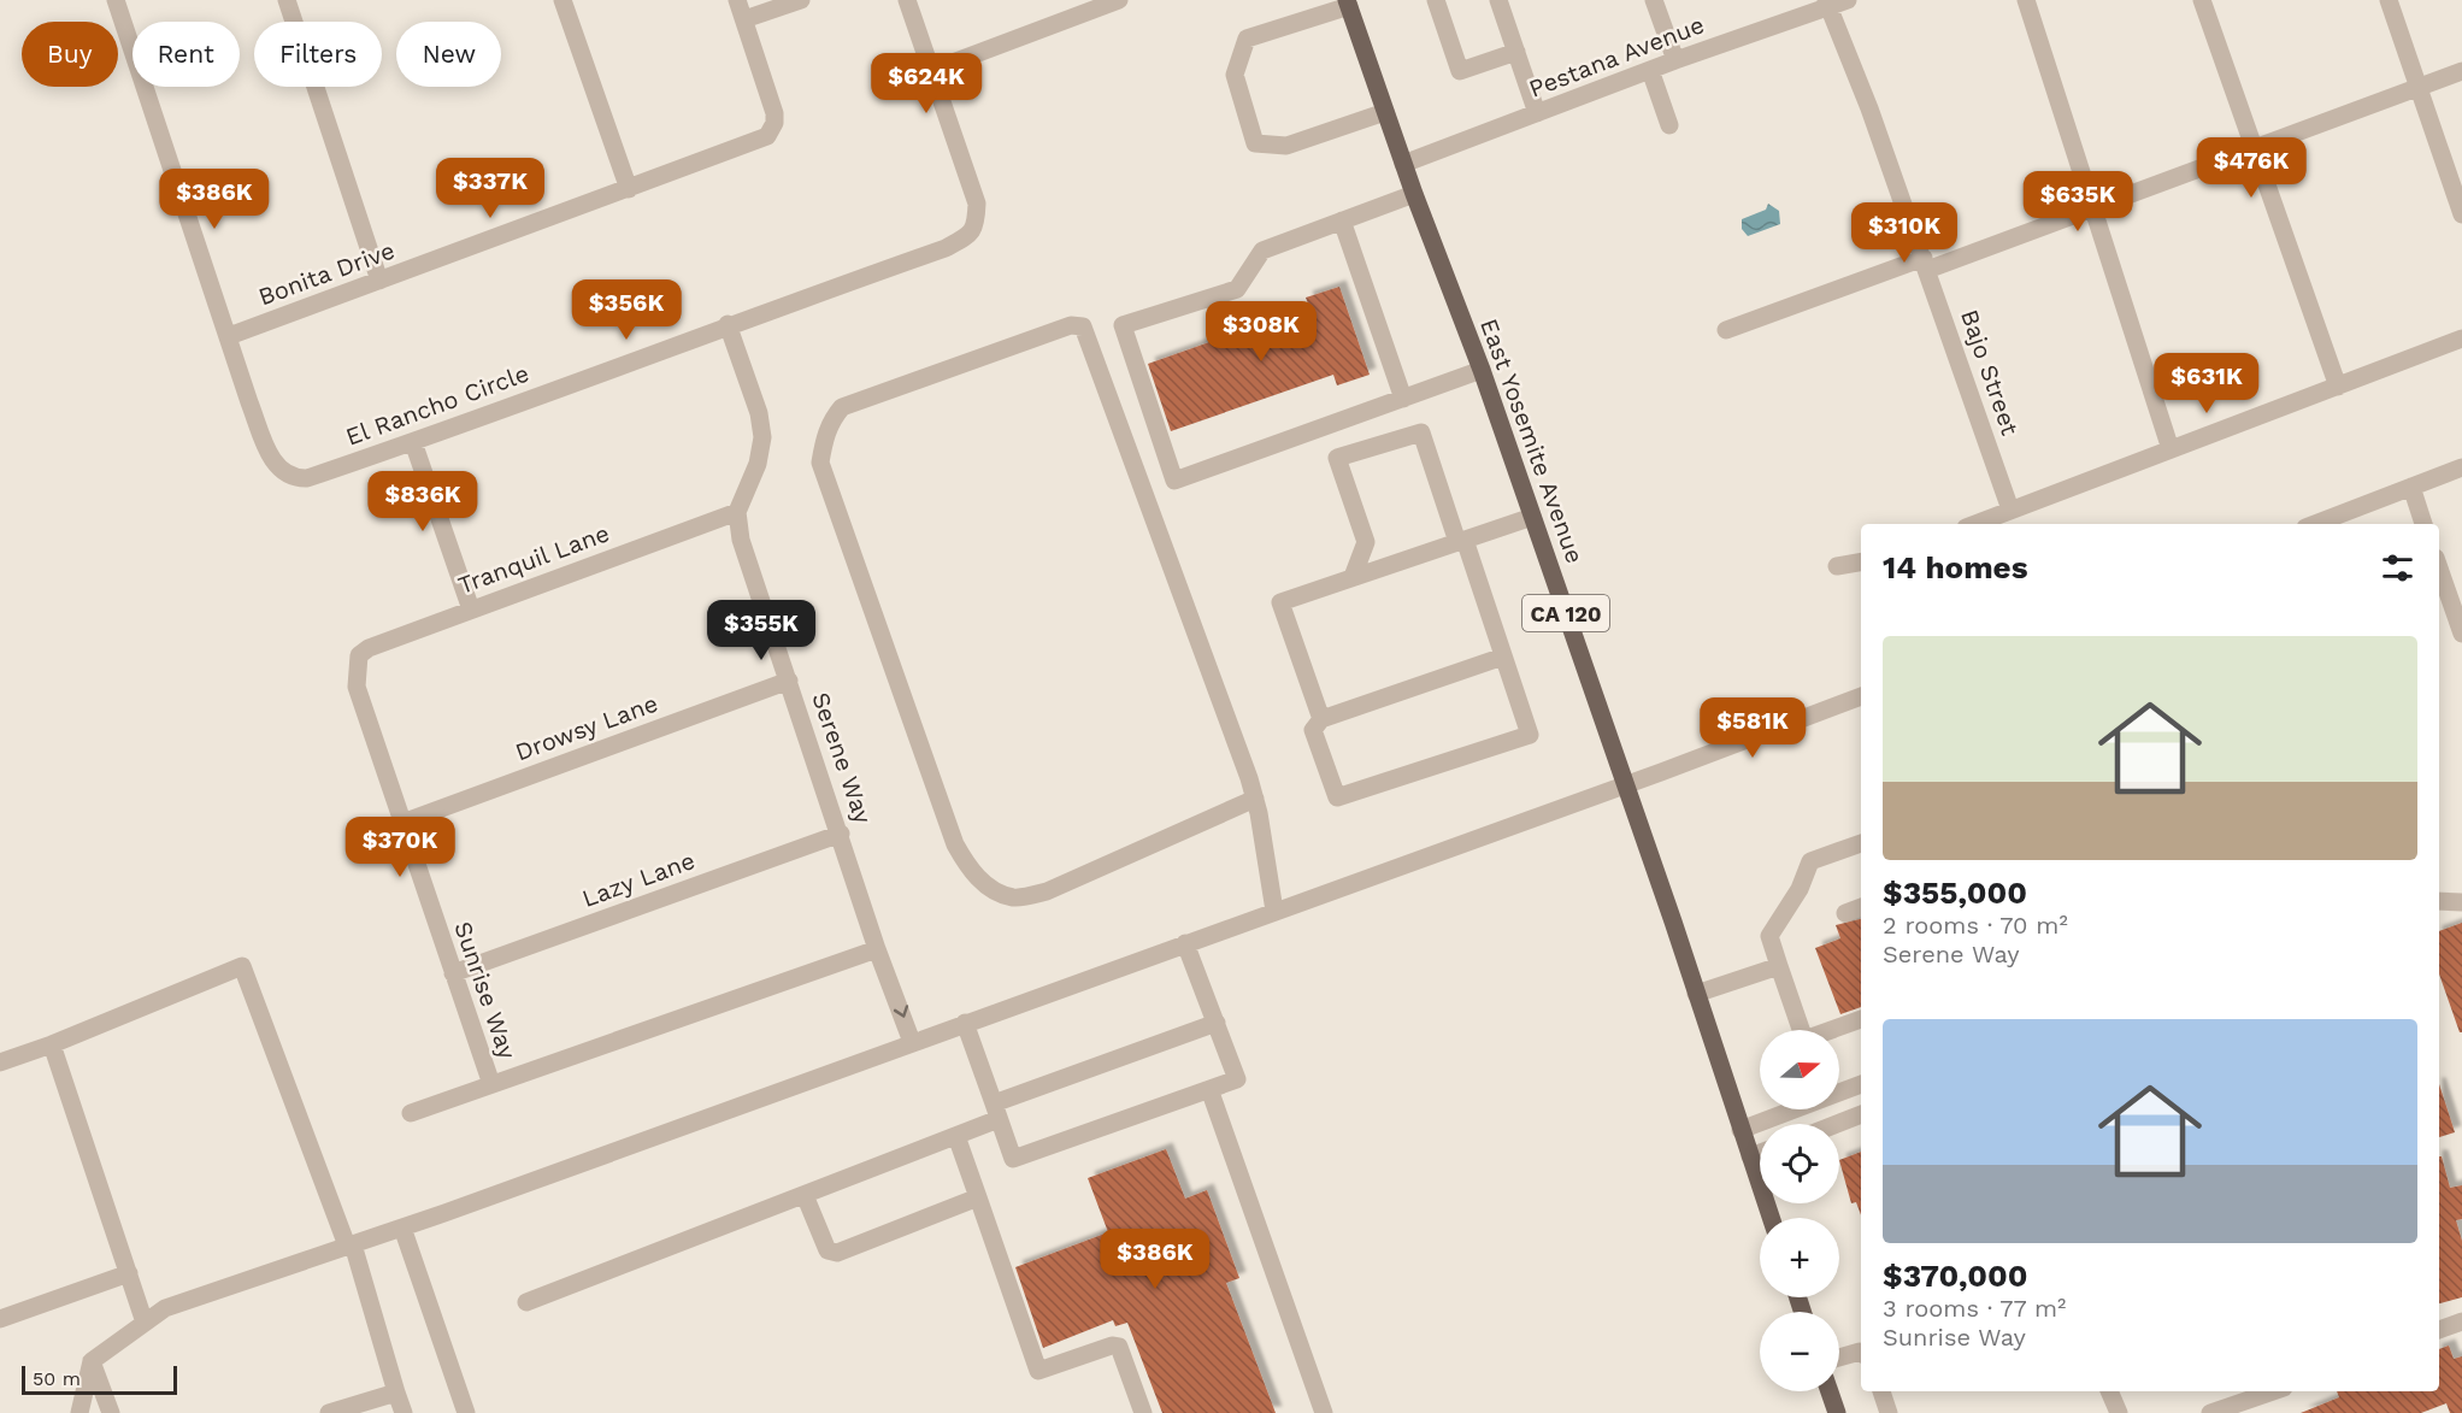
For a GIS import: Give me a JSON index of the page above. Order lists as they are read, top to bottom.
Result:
{
  "streets": {
    "main road": ["East Yosemite Avenue", "CA 120"],
    "street": [
      "Pestana Avenue",
      "Bonita Drive",
      "Bajo Street",
      "El Rancho Circle",
      "Tranquil Lane",
      "Drowsy Lane",
      "Serene Way",
      "Lazy Lane",
      "Sunrise Way"
    ]
  },
  "crossings": [
    ["Pestana Avenue", "Bajo Street"],
    ["Pestana Avenue", "East Yosemite Avenue"],
    ["Bonita Drive", "El Rancho Circle"],
    ["Tranquil Lane", "Serene Way"],
    ["Tranquil Lane", "Sunrise Way"],
    ["Drowsy Lane", "Serene Way"],
    ["Drowsy Lane", "Sunrise Way"],
    ["Serene Way", "Lazy Lane"],
    ["Lazy Lane", "Sunrise Way"]
  ],
  "scale_bar": "50 m",
  "north": "right",
  "page": {
    "chip": [
      "Buy",
      "Rent",
      "Filters",
      "New"
    ],
    "price": [
      "$624K",
      "$476K",
      "$337K",
      "$386K",
      "$635K",
      "$310K",
      "$356K",
      "$308K",
      "$631K",
      "$836K",
      "$355K",
      "$581K",
      "$370K",
      "$386K"
    ],
    "heading": "14 homes",
    "list": [
      {
        "name": "$355,000",
        "note": "2 rooms · 70 m² · Serene Way"
      },
      {
        "name": "$370,000",
        "note": "3 rooms · 77 m² · Sunrise Way"
      }
    ],
    "map_buttons": ["+", "−"],
    "scale": "50 m"
  }
}
